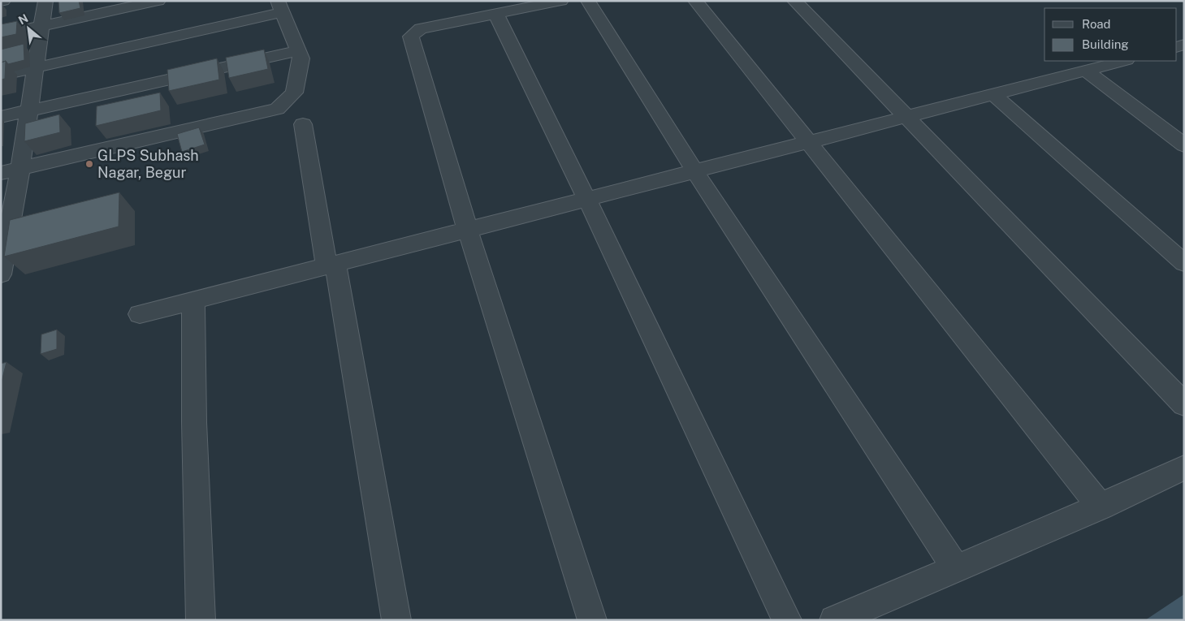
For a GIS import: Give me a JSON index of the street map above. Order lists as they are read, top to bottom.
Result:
{
  "places": ["GLPS Subhash Nagar, Begur"],
  "legend": ["Road", "Building"],
  "north": "top left"
}
